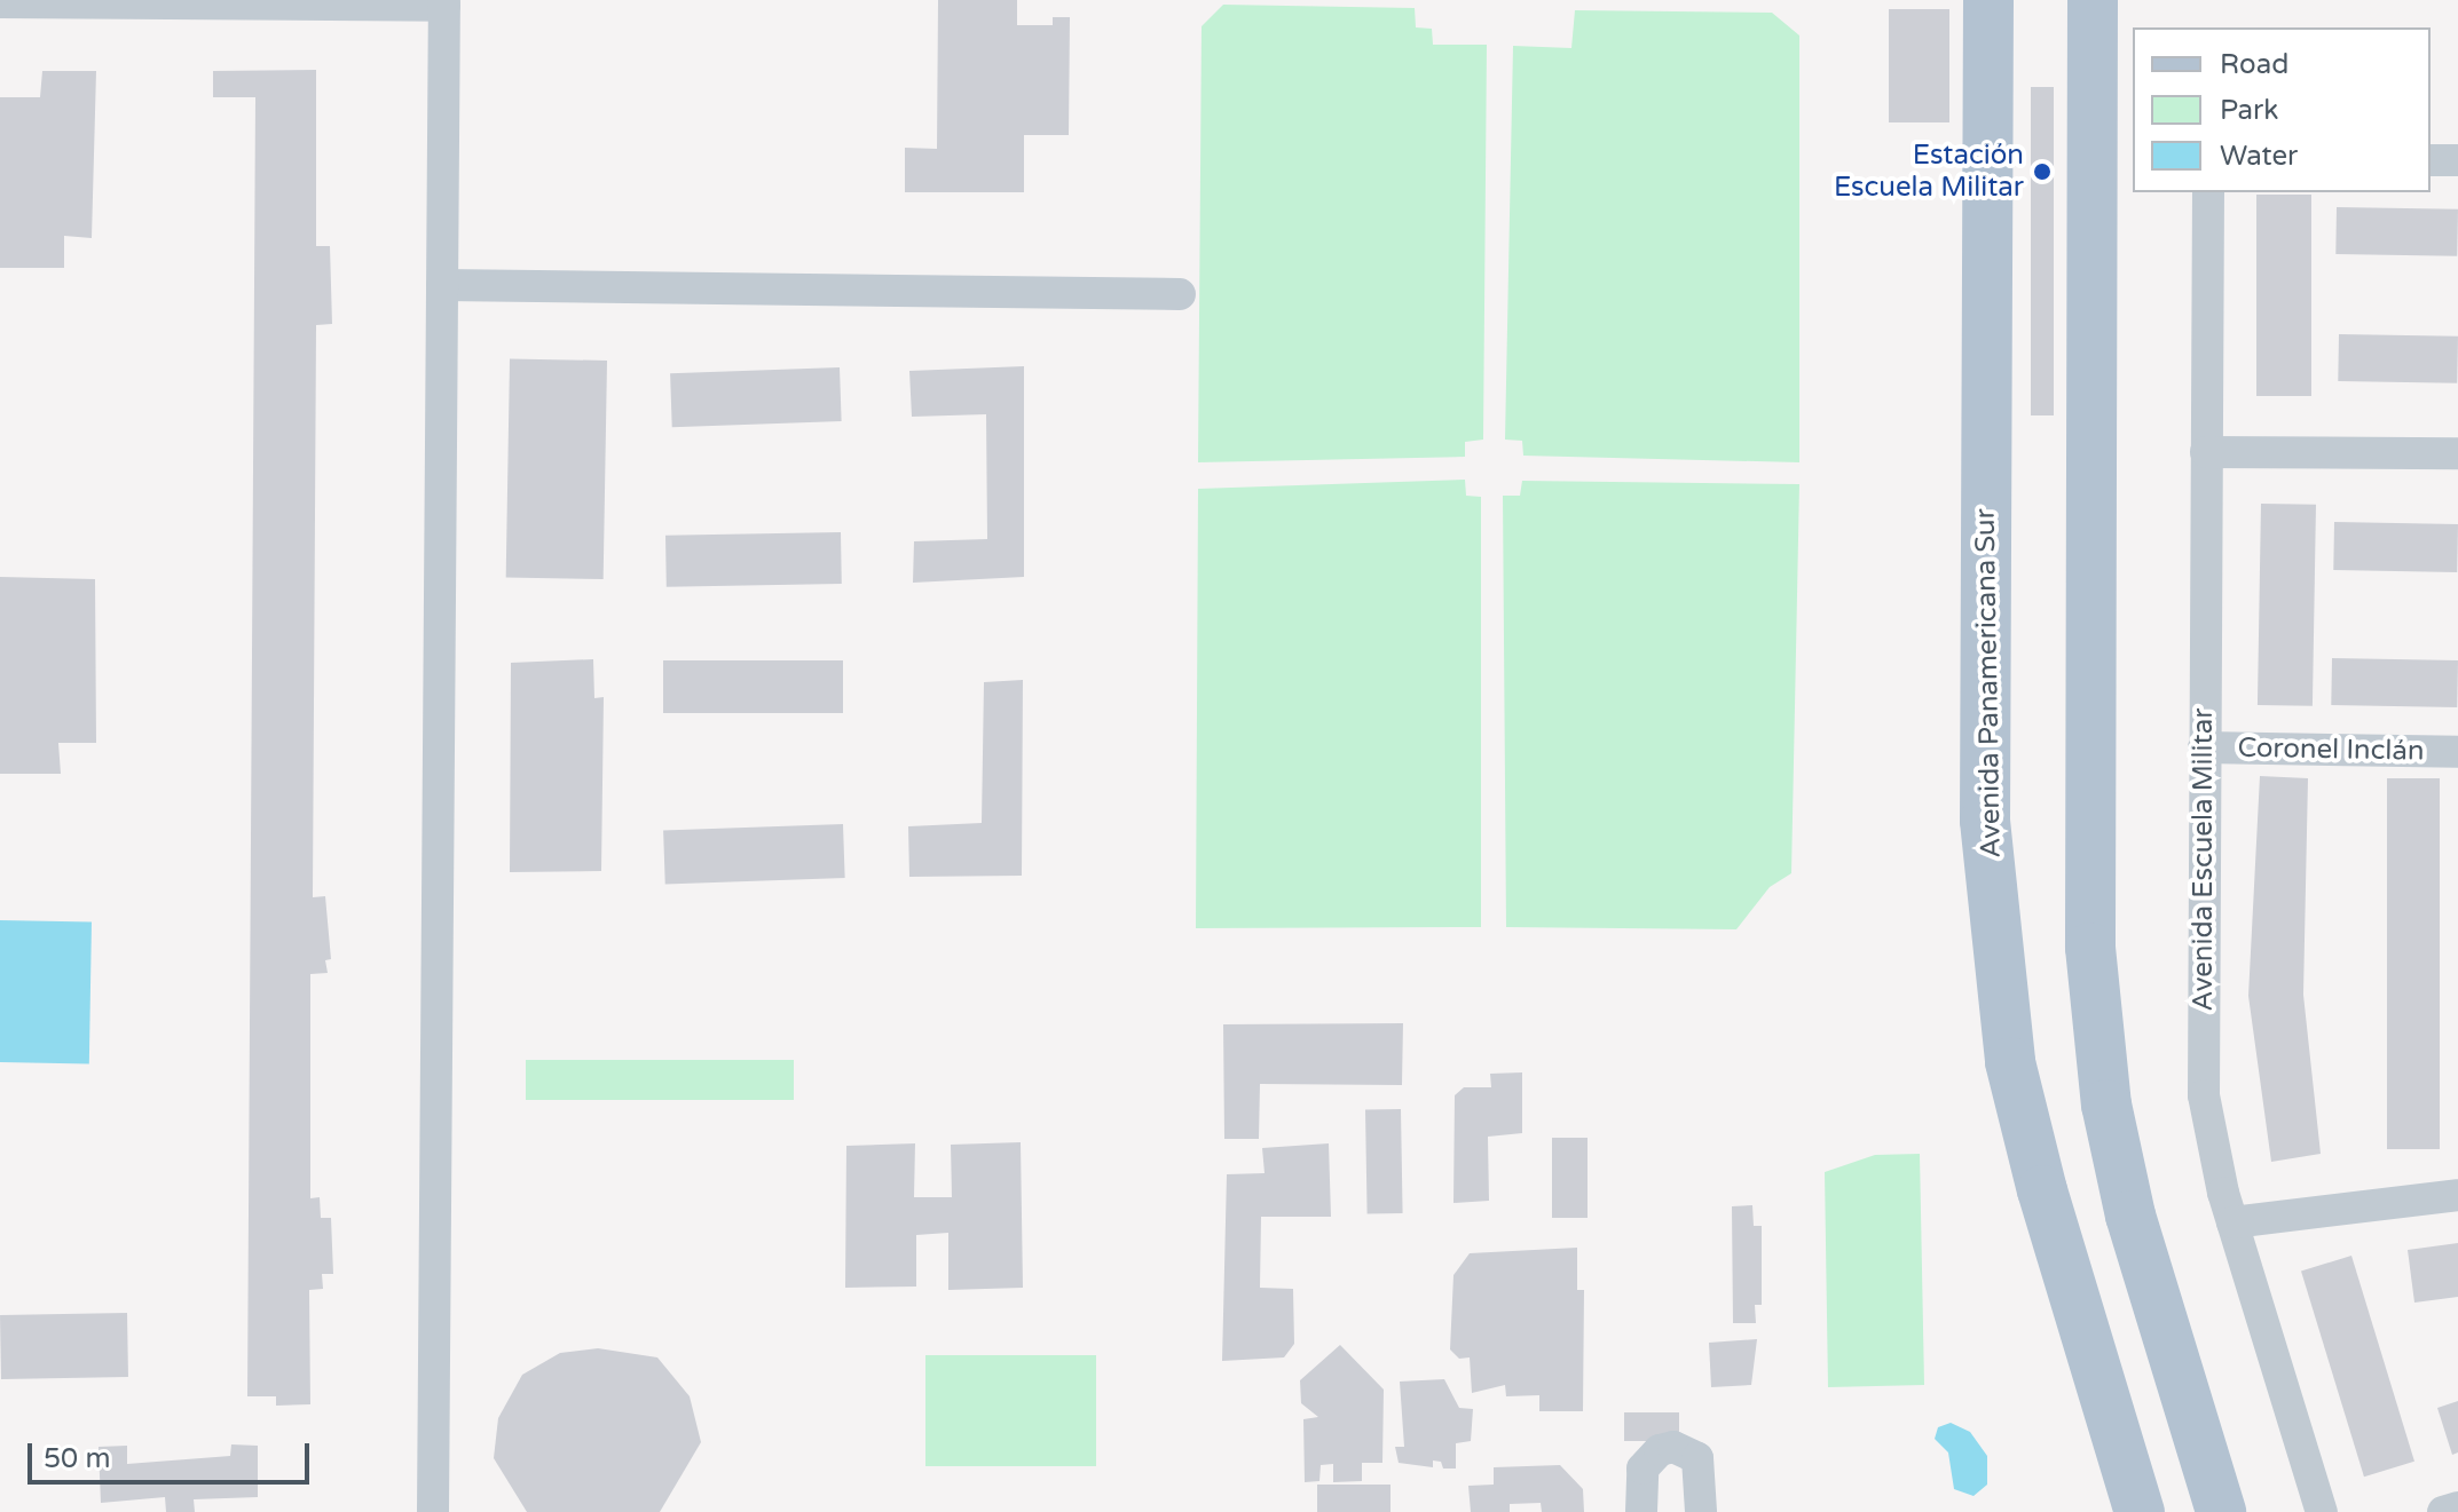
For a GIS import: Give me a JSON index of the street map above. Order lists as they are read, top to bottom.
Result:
{
  "streets": {
    "main road": ["Avenida Panamericana Sur"],
    "street": ["Coronel Inclán", "Avenida Escuela Militar"]
  },
  "crossings": [
    ["Coronel Inclán", "Avenida Escuela Militar"]
  ],
  "places": ["Estación Escuela Militar"],
  "legend": ["Road", "Park", "Water"],
  "scale_bar": "50 m"
}
